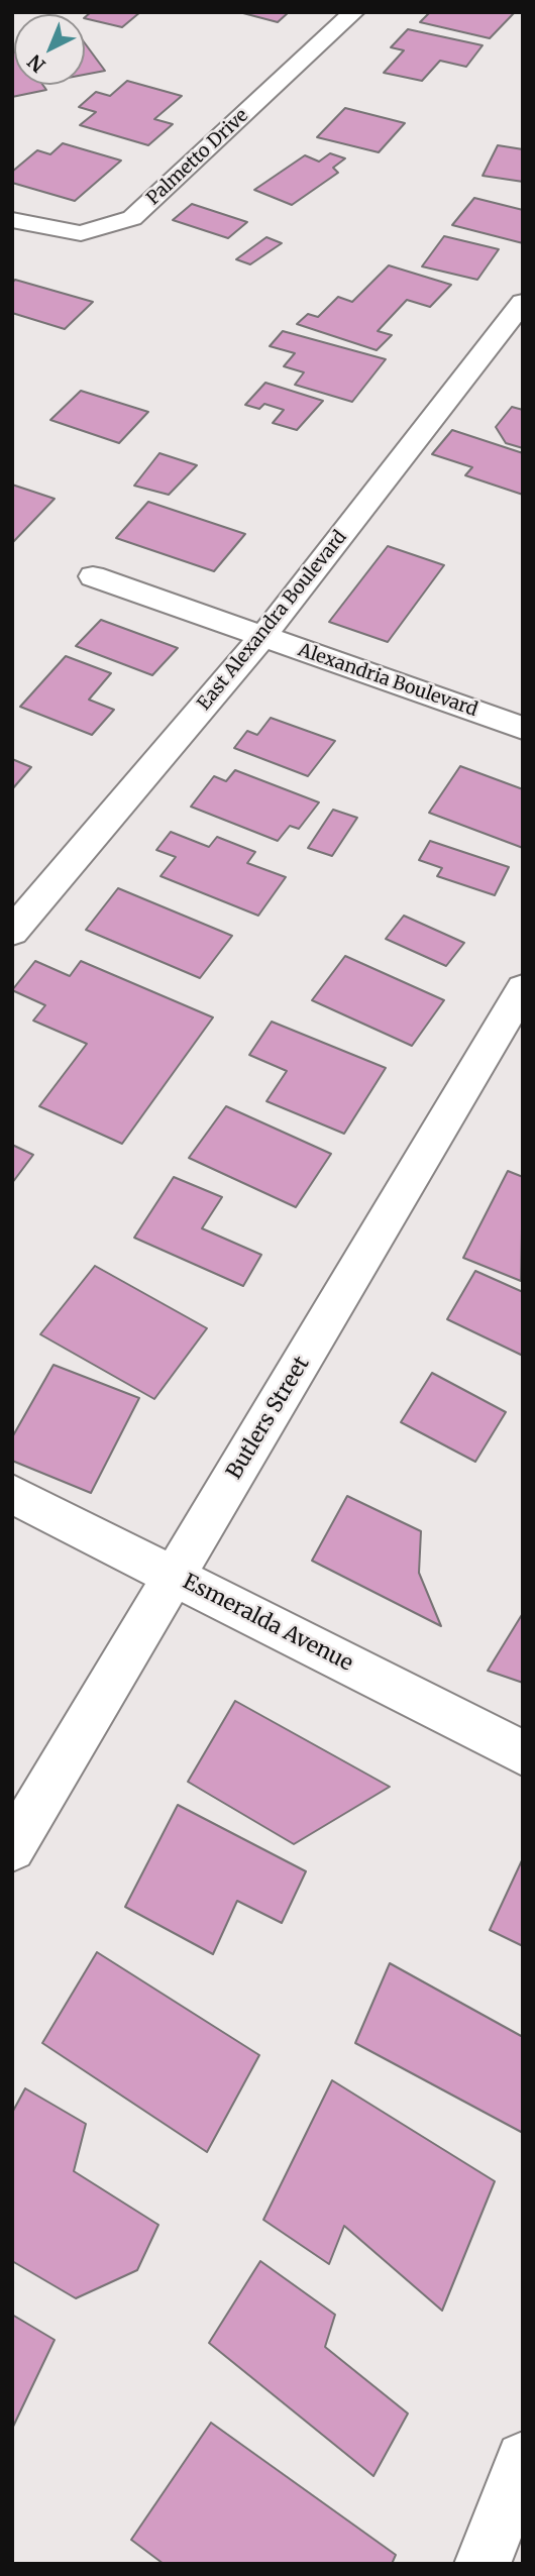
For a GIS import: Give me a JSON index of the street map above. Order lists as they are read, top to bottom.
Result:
{
  "streets": {
    "street": [
      "Palmetto Drive",
      "East Alexandra Boulevard",
      "Alexandria Boulevard",
      "Butlers Street",
      "Esmeralda Avenue"
    ]
  },
  "crossings": [
    ["East Alexandra Boulevard", "Alexandria Boulevard"],
    ["Butlers Street", "Esmeralda Avenue"]
  ],
  "north": "bottom left"
}
